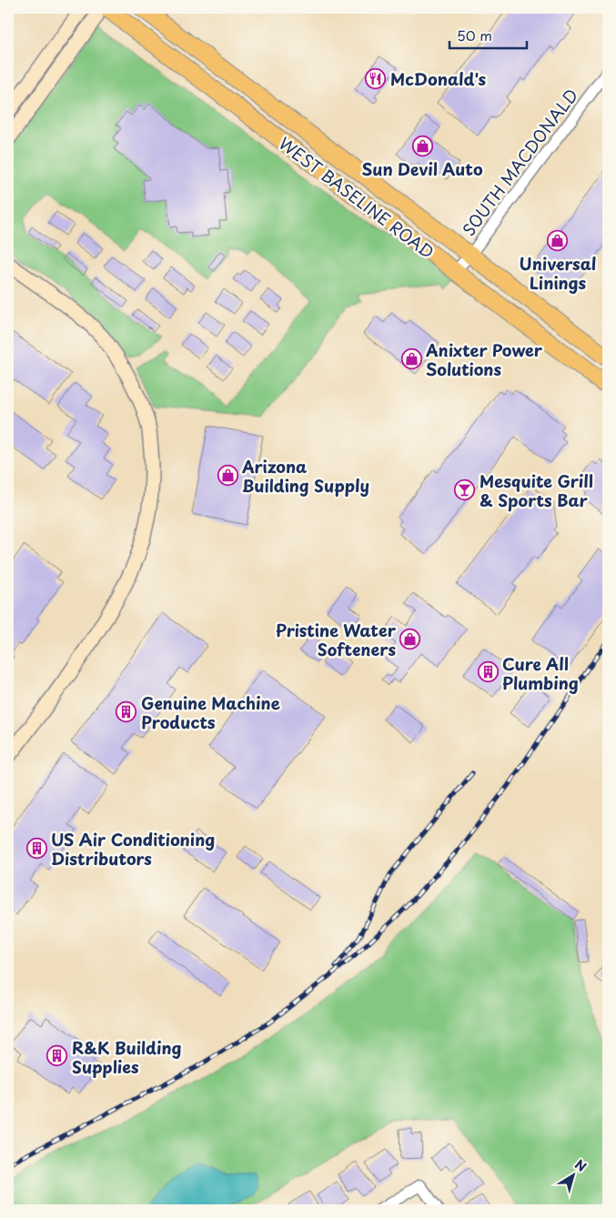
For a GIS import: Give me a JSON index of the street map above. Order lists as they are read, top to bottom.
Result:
{
  "streets": {
    "main road": ["WEST BASELINE ROAD"],
    "street": ["SOUTH MACDONALD"]
  },
  "crossings": [
    ["SOUTH MACDONALD", "WEST BASELINE ROAD"]
  ],
  "places": {
    "restaurant": ["McDonald's"],
    "shop": [
      "Sun Devil Auto",
      "Universal Linings",
      "Anixter Power Solutions",
      "Arizona Building Supply",
      "Pristine Water Softeners"
    ],
    "bar": ["Mesquite Grill & Sports Bar"],
    "building": [
      "Cure All Plumbing",
      "Genuine Machine Products",
      "US Air Conditioning Distributors",
      "R&K Building Supplies"
    ]
  },
  "scale_bar": "50 m",
  "north": "top right"
}
